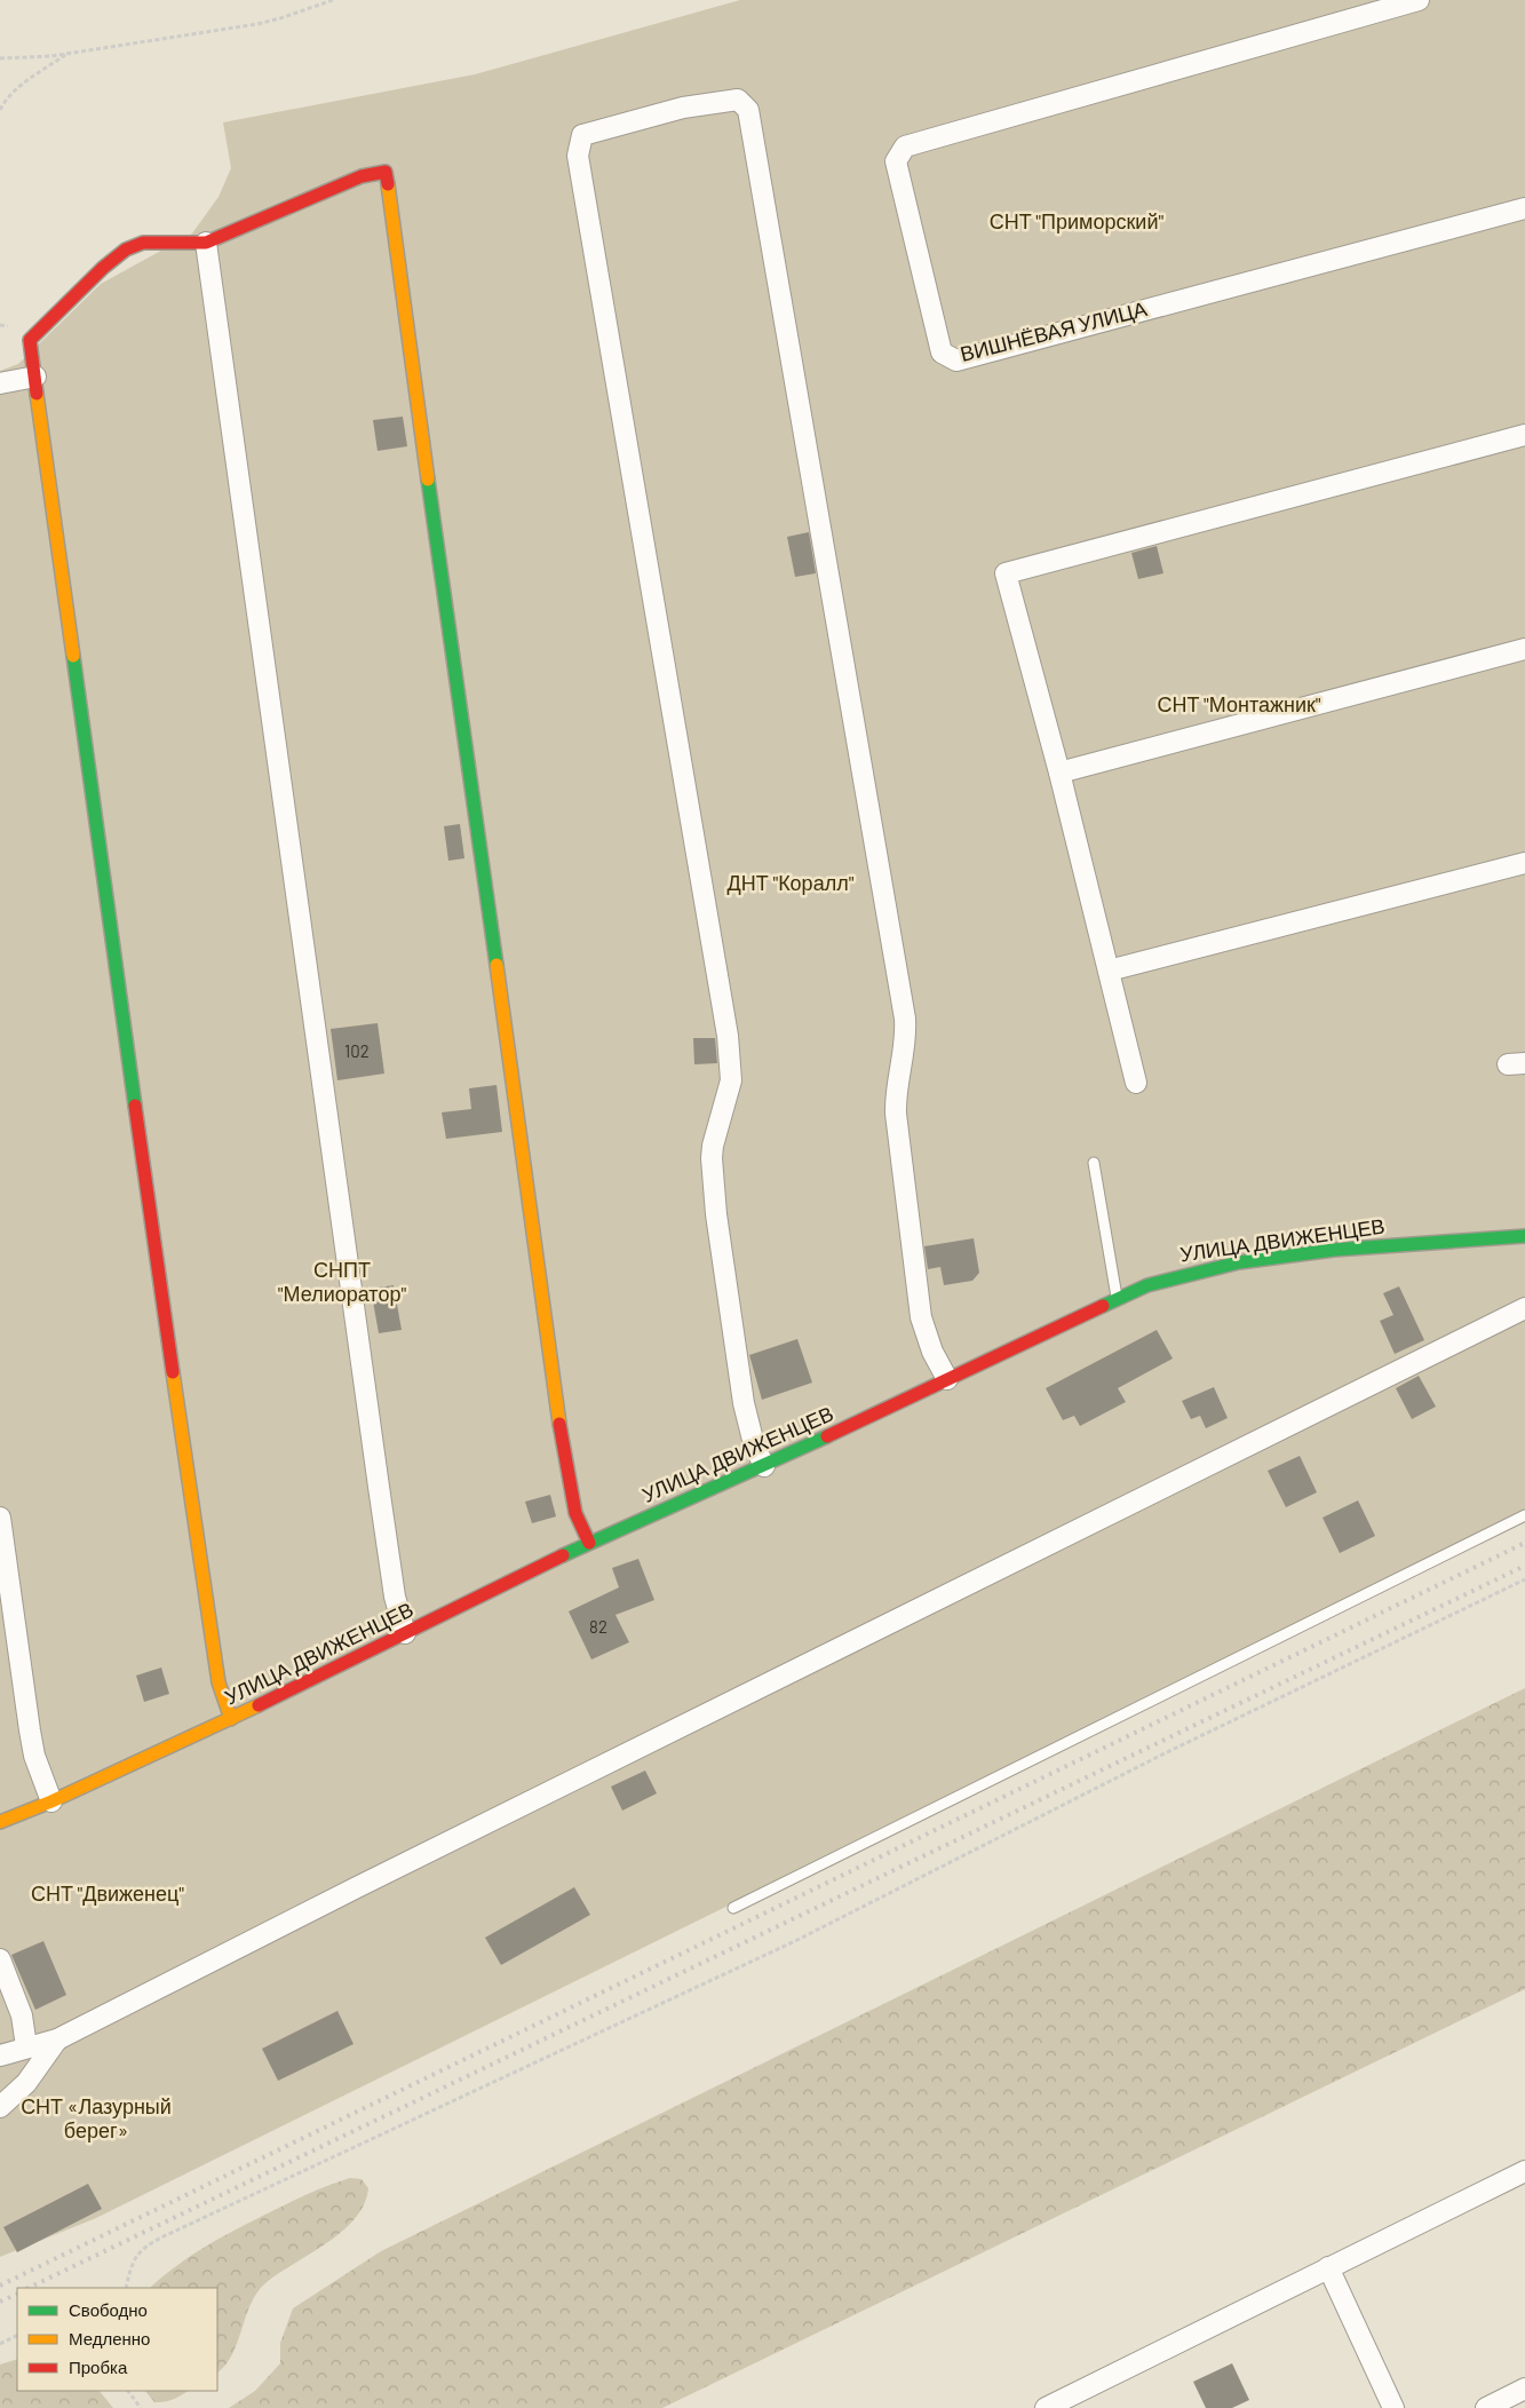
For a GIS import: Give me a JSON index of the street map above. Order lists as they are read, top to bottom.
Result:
{
  "streets": {
    "street": ["ВИШНЁВАЯ УЛИЦА", "УЛИЦА ДВИЖЕНЦЕВ"]
  },
  "parks": [
    "СНТ \"Приморский\"",
    "СНТ \"Монтажник\"",
    "ДНТ \"Коралл\"",
    "СНПТ \"Мелиоратор\"",
    "СНТ \"Движенец\"",
    "СНТ «Лазурный берег»"
  ],
  "house_numbers": ["102", "82"],
  "legend": ["Свободно", "Медленно", "Пробка"]
}
